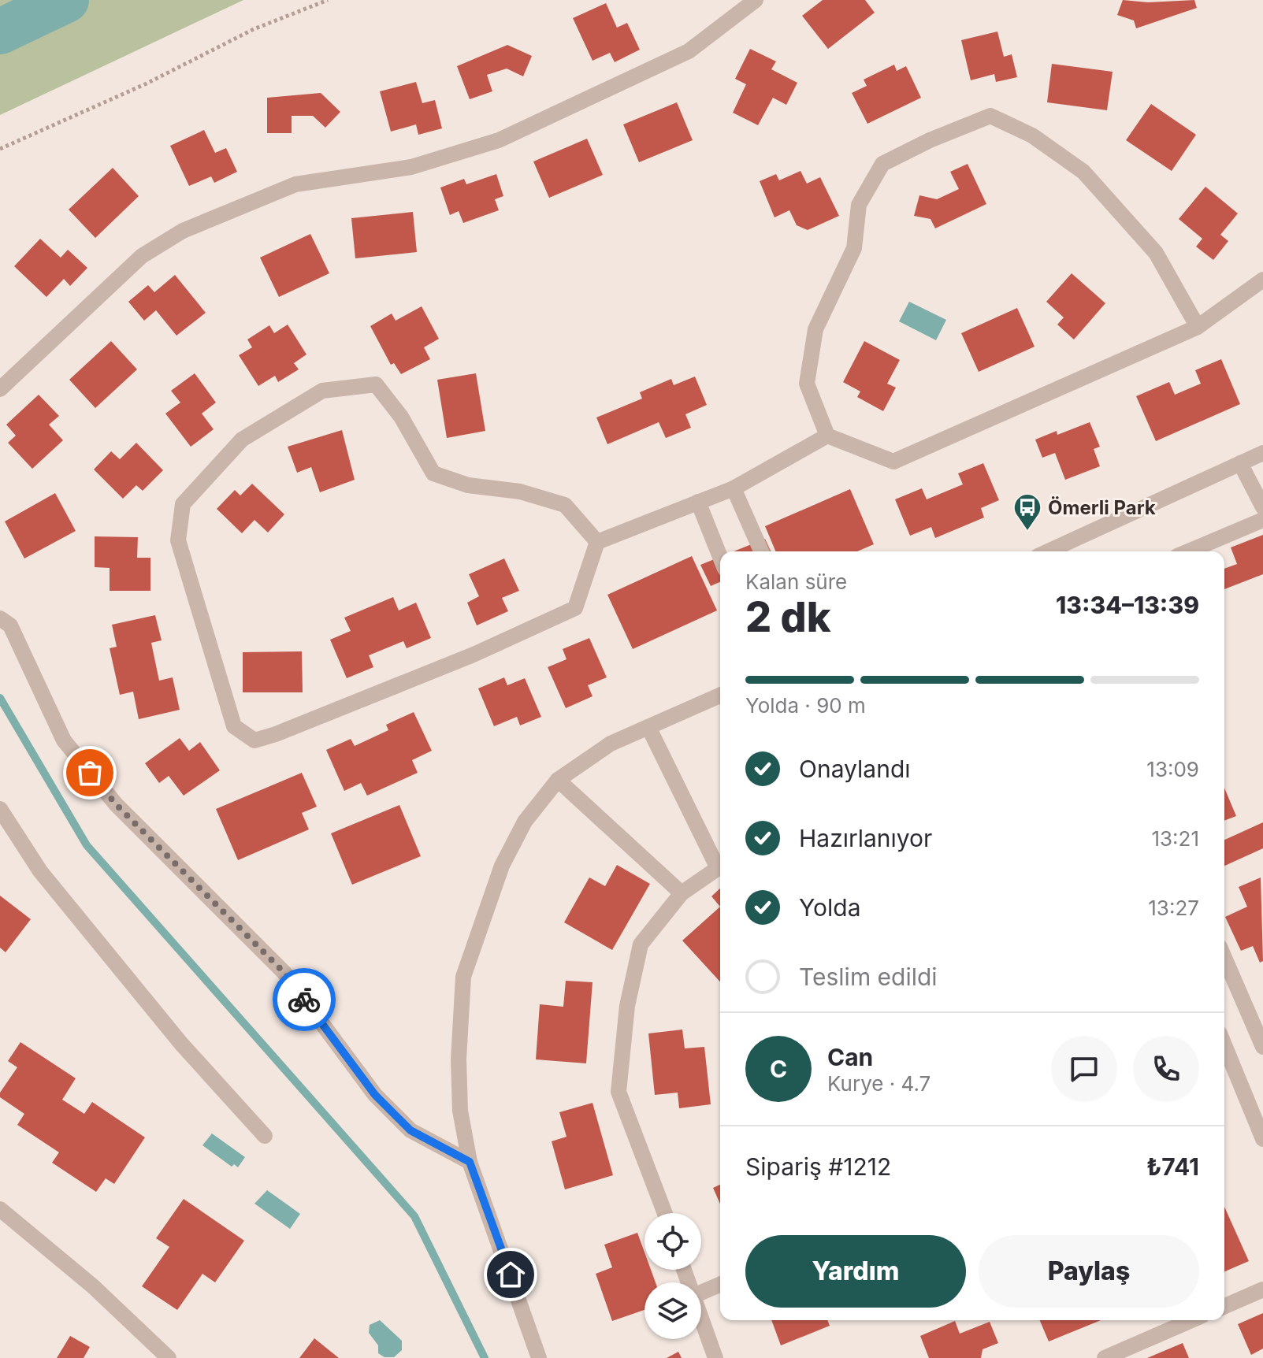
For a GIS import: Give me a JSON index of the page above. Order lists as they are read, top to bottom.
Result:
{
  "places": {
    "bus stop": ["Ömerli Park"]
  },
  "page": {
    "heading": ["2 dk", "Kalan süre", "13:34–13:39"],
    "panel": [
      "Can",
      "Kurye · 4.7",
      "Sipariş #1212",
      "₺741"
    ],
    "bar": "Yolda · 90 m",
    "list": [
      ["Onaylandı", "13:09"],
      ["Hazırlanıyor", "13:21"],
      ["Yolda", "13:27"],
      "Teslim edildi"
    ],
    "round": "C",
    "buttons": ["Yardım", "Paylaş"]
  }
}
